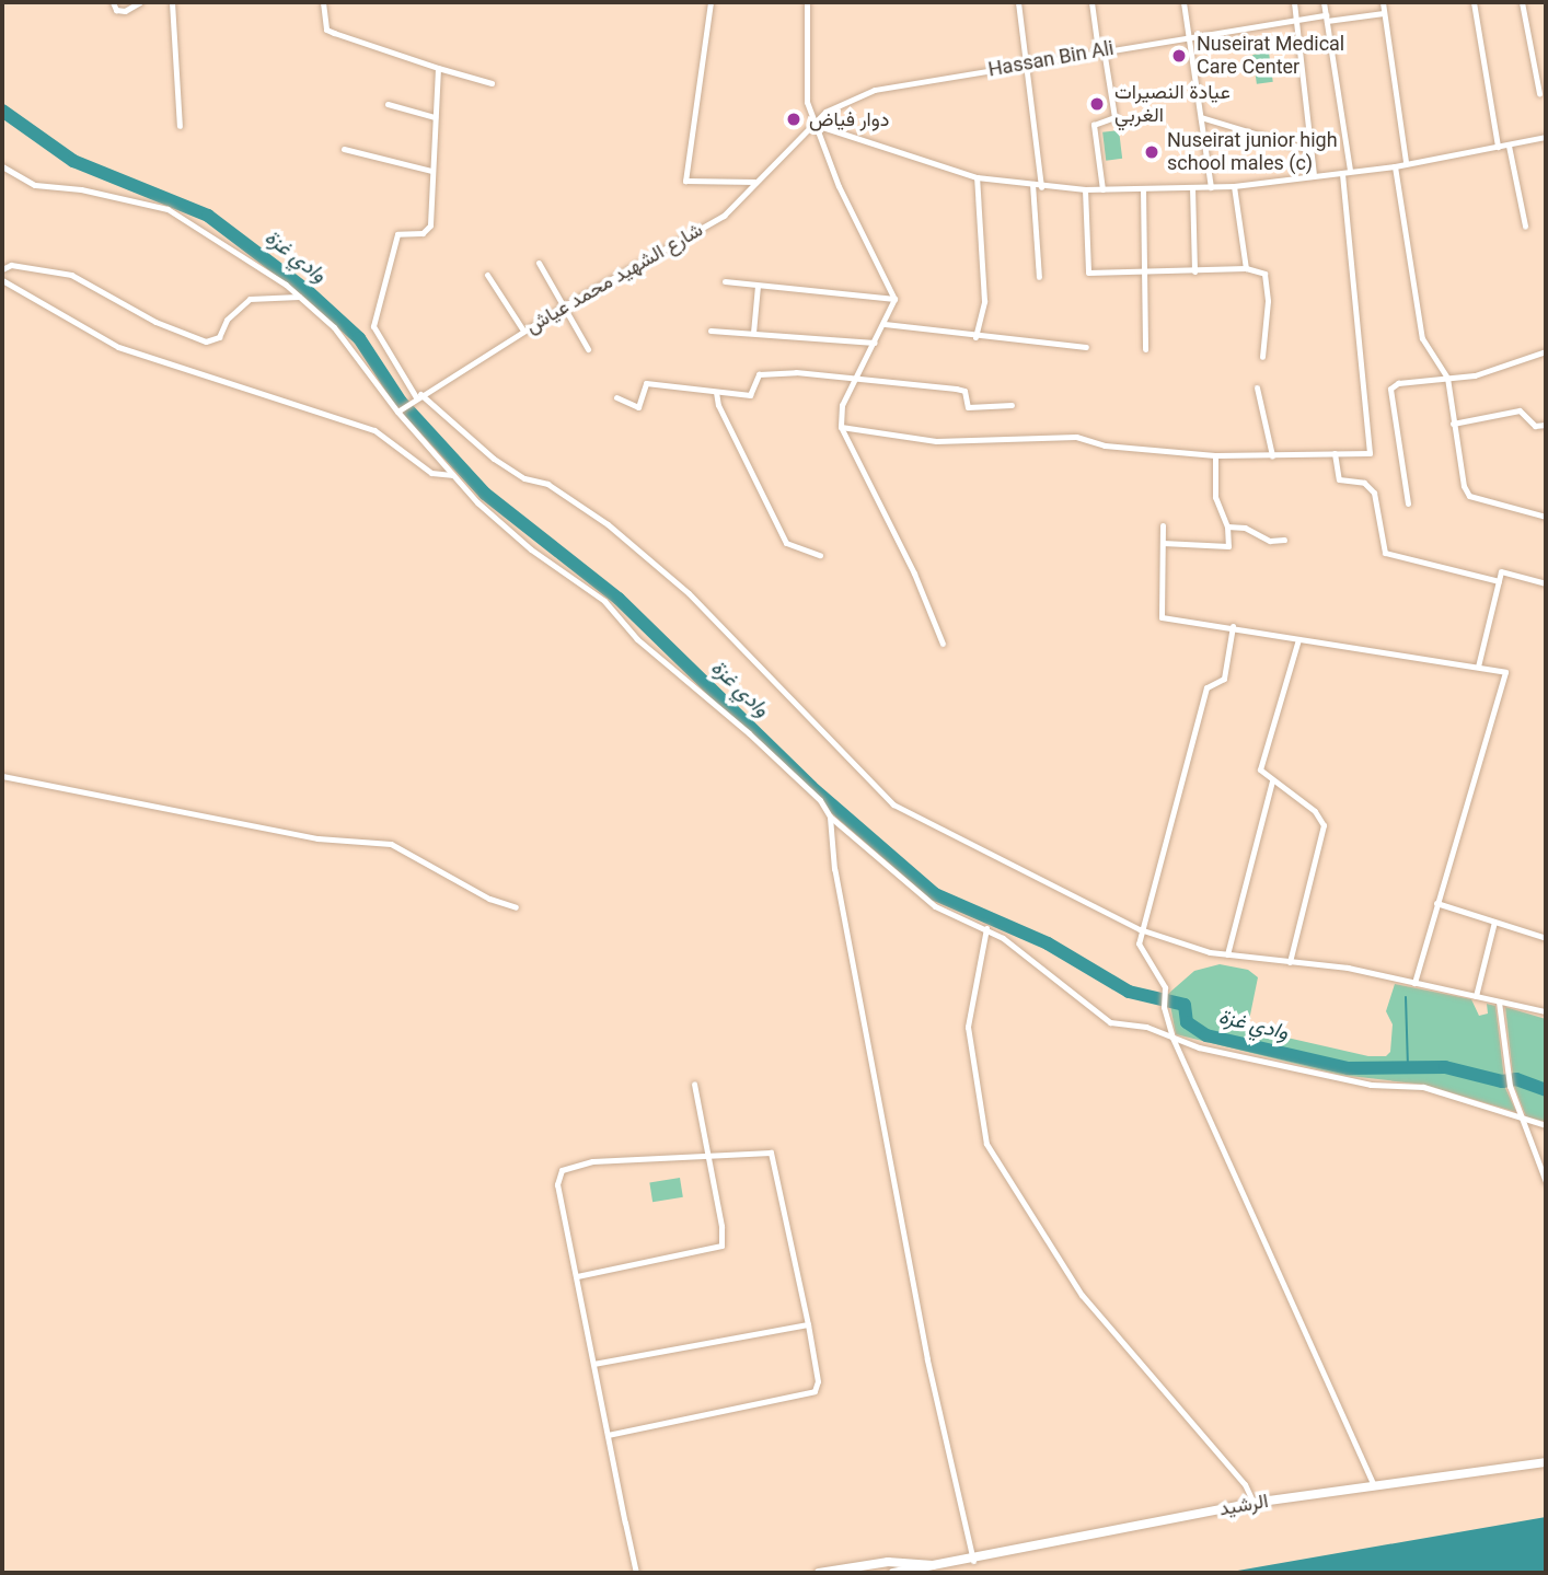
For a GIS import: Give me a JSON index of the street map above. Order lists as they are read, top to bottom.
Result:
{
  "streets": {
    "main road": ["الرشيد"],
    "street": ["Hassan Bin Ali", "شارع الشهيد محمد عياش"]
  },
  "crossings": [
    ["Hassan Bin Ali", "شارع الشهيد محمد عياش"]
  ],
  "water": ["وادي غزة"],
  "places": [
    "Nuseirat Medical Care Center",
    "عيادة النصيرات الغربي",
    "دوار فياض",
    "Nuseirat junior high school males (c)"
  ]
}
